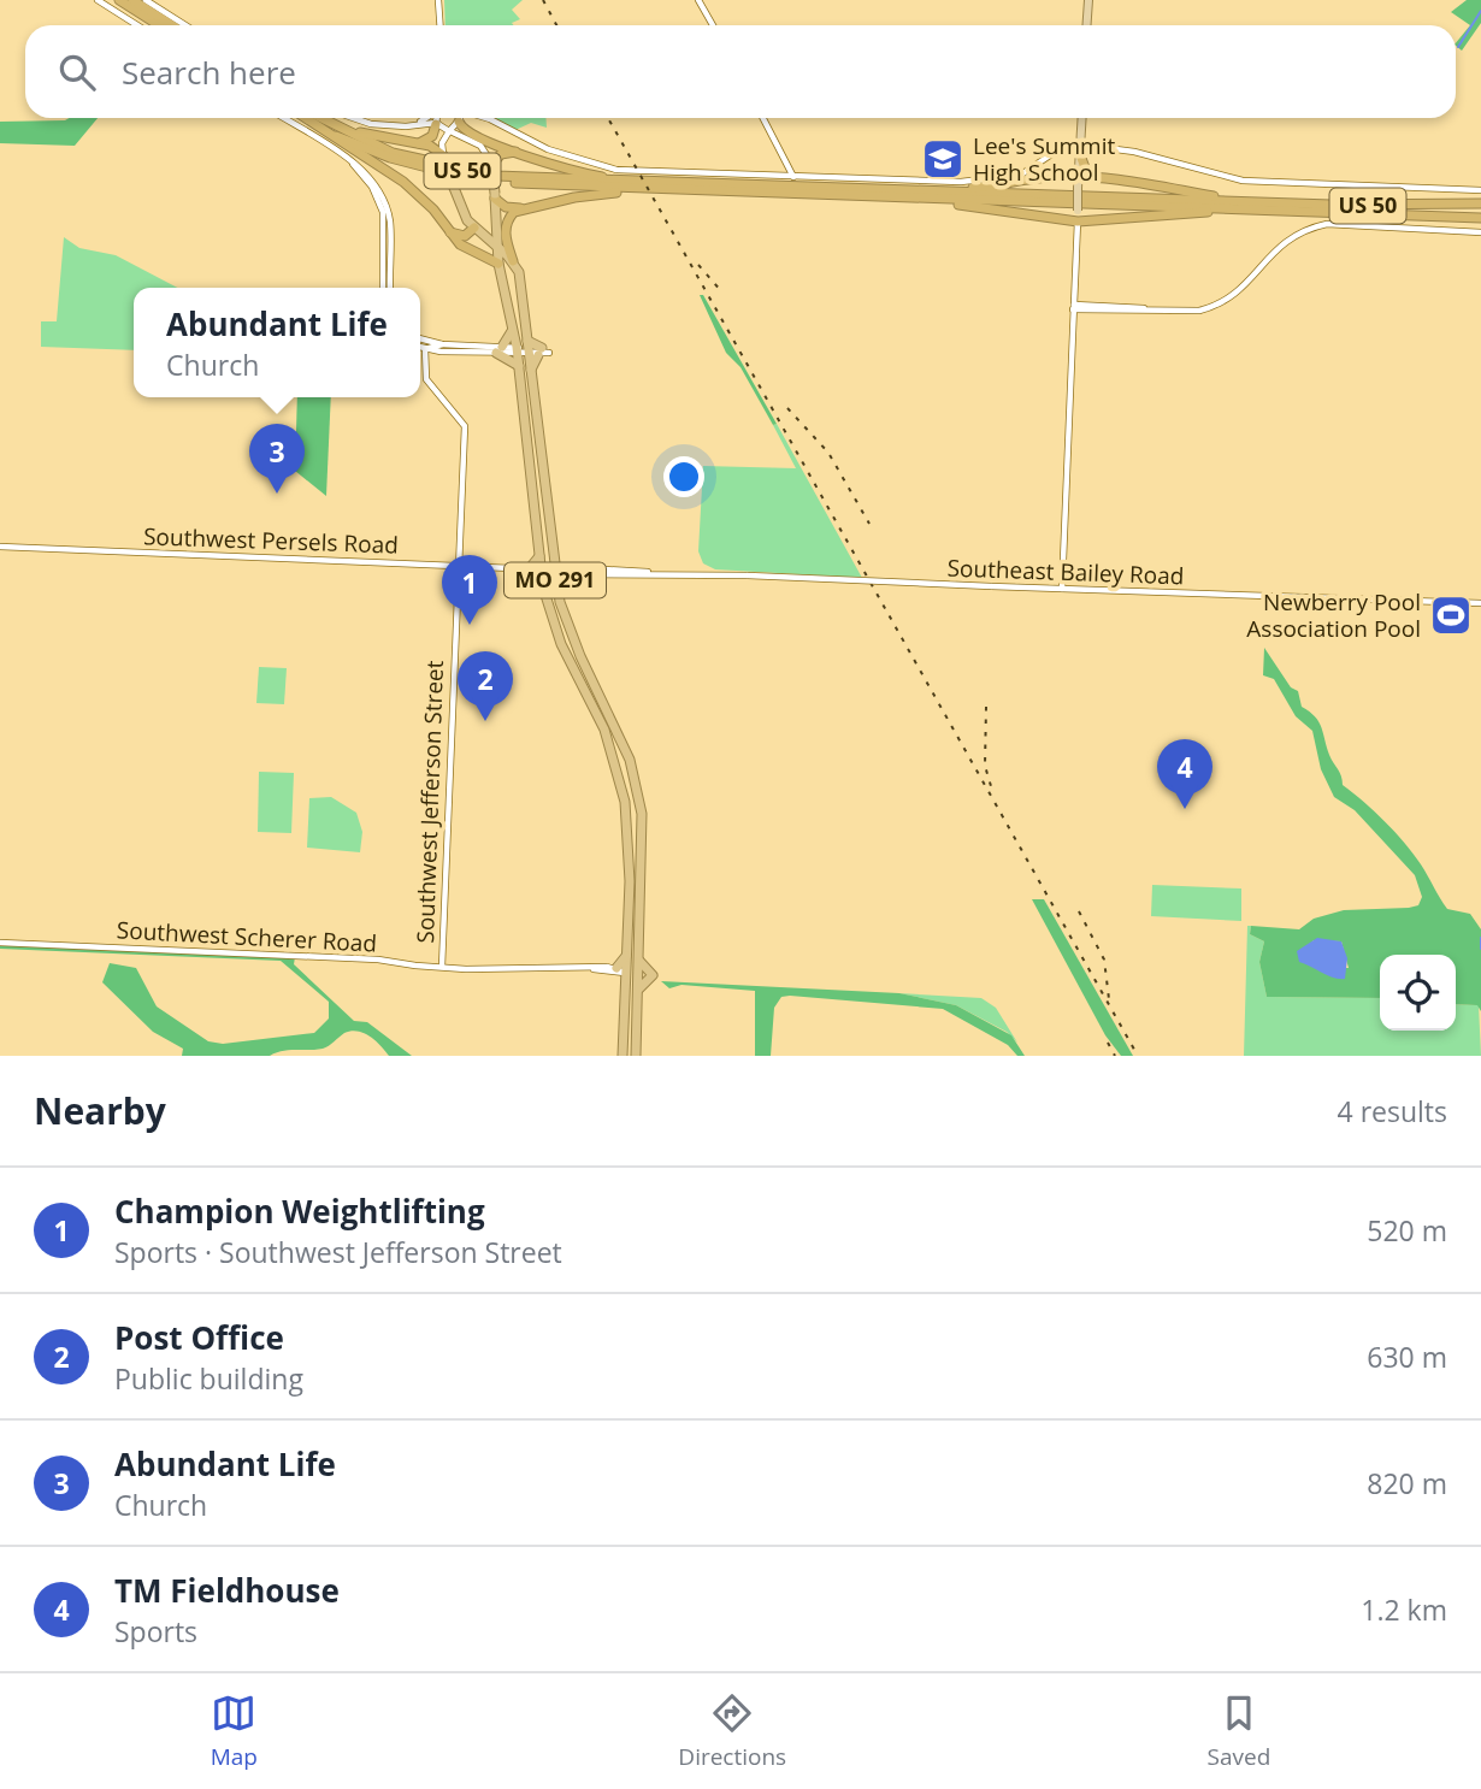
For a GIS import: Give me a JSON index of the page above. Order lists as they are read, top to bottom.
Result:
{
  "streets": {
    "highway": ["US 50", "MO 291"],
    "street": [
      "Southwest Persels Road",
      "Southeast Bailey Road",
      "Southwest Jefferson Street",
      "Southwest Scherer Road"
    ]
  },
  "crossings": [
    ["Southwest Persels Road", "Southeast Bailey Road"],
    ["Southwest Persels Road", "MO 291"],
    ["Southwest Persels Road", "Southwest Jefferson Street"],
    ["Southeast Bailey Road", "MO 291"],
    ["MO 291", "Southwest Scherer Road"],
    ["Southwest Jefferson Street", "Southwest Scherer Road"]
  ],
  "places": {
    "school or university": ["Lee's Summit High School"],
    "sports": ["Newberry Pool Association Pool"]
  },
  "page": {
    "search": "Search here",
    "popup": ["Abundant Life", "Church"],
    "pins": [
      "3",
      "1",
      "2",
      "4"
    ],
    "heading": ["Nearby", "4 results"],
    "list": [
      {
        "mark": "1",
        "name": "Champion Weightlifting",
        "note": "Sports · Southwest Jefferson Street",
        "value": "520 m"
      },
      {
        "mark": "2",
        "name": "Post Office",
        "note": "Public building",
        "value": "630 m"
      },
      {
        "mark": "3",
        "name": "Abundant Life",
        "note": "Church",
        "value": "820 m"
      },
      {
        "mark": "4",
        "name": "TM Fieldhouse",
        "note": "Sports",
        "value": "1.2 km"
      }
    ],
    "nav": ["Map", "Directions", "Saved"]
  }
}
